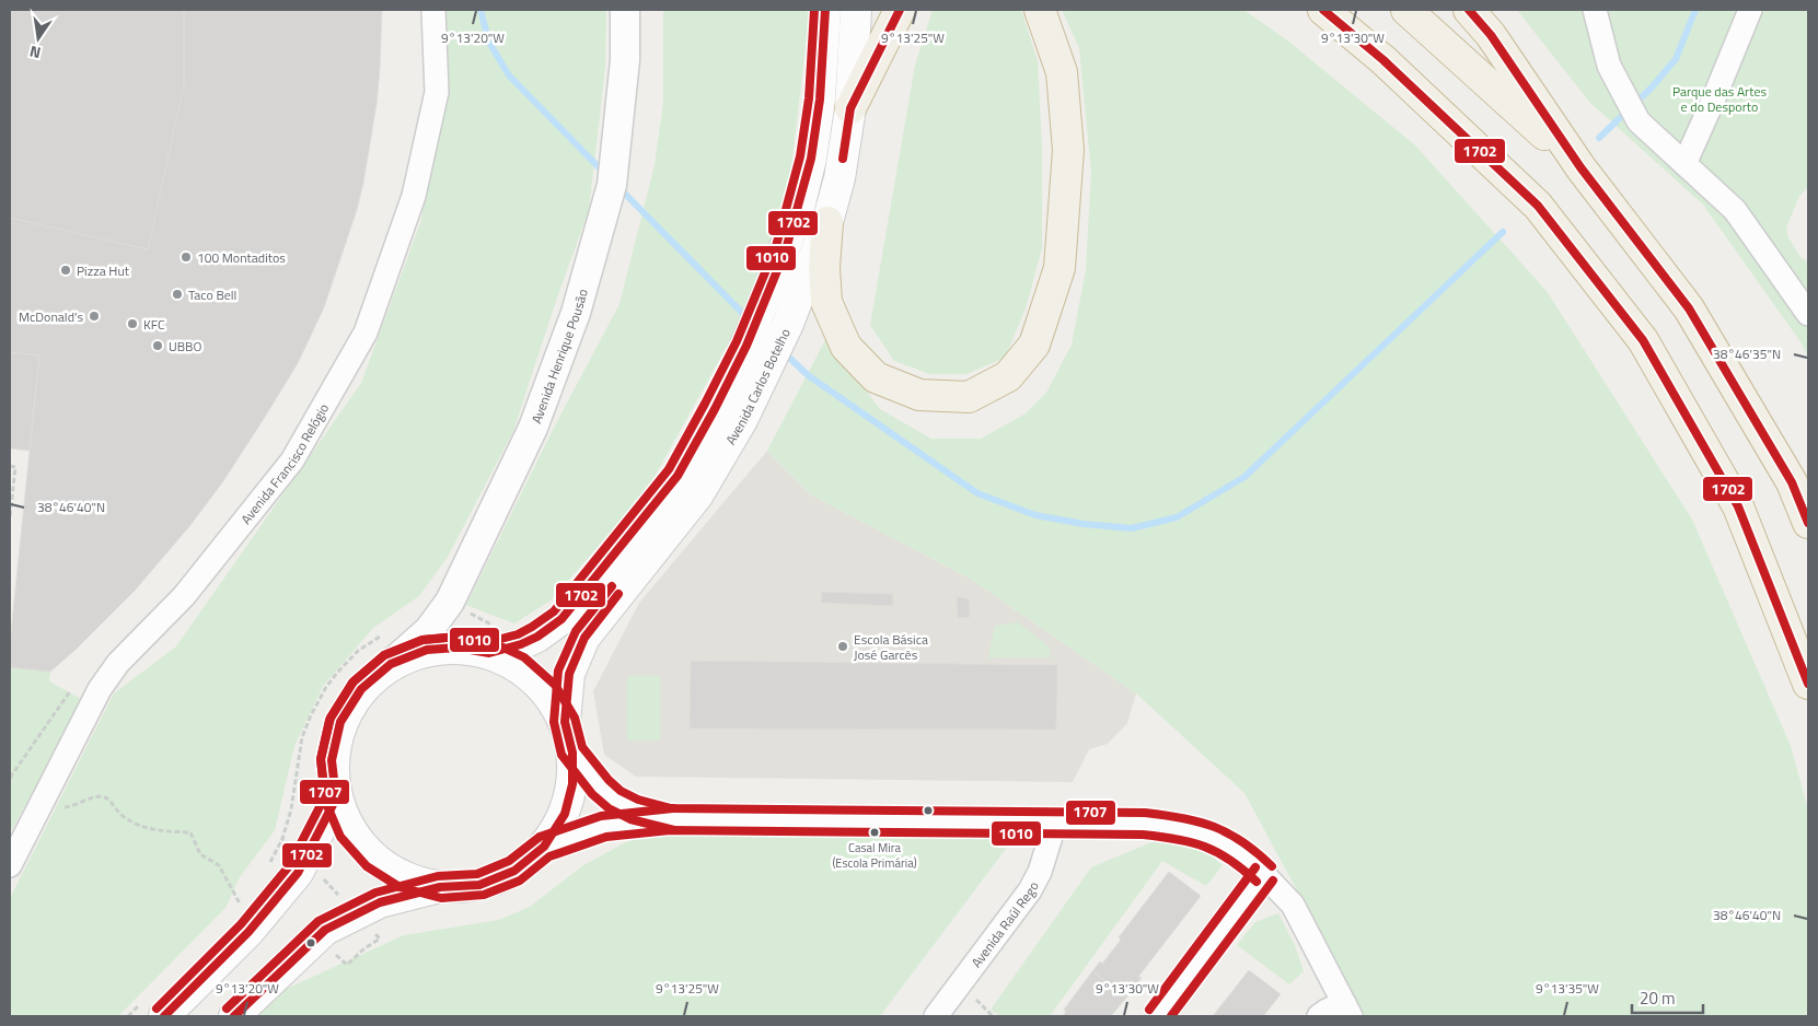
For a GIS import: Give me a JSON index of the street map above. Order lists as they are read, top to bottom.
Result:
{
  "streets": {
    "main road": ["Avenida Carlos Botelho"],
    "street": ["Avenida Henrique Pousão", "Avenida Francisco Relógio", "Avenida Raúl Rego"]
  },
  "parks": ["Parque das Artes e do Desporto"],
  "places": [
    "100 Montaditos",
    "Pizza Hut",
    "Taco Bell",
    "McDonald's",
    "KFC",
    "UBBO",
    "Escola Básica José Garcês",
    "Casal Mira (Escola Primária)"
  ],
  "lines": ["transit line 1702", "transit line 1010", "transit line 1707"],
  "scale_bar": "20 m",
  "north": "bottom",
  "coordinates": [
    "9°13'20\"W",
    "9°13'25\"W",
    "9°13'30\"W",
    "38°46'35\"N",
    "38°46'40\"N",
    "9°13'35\"W"
  ]
}
